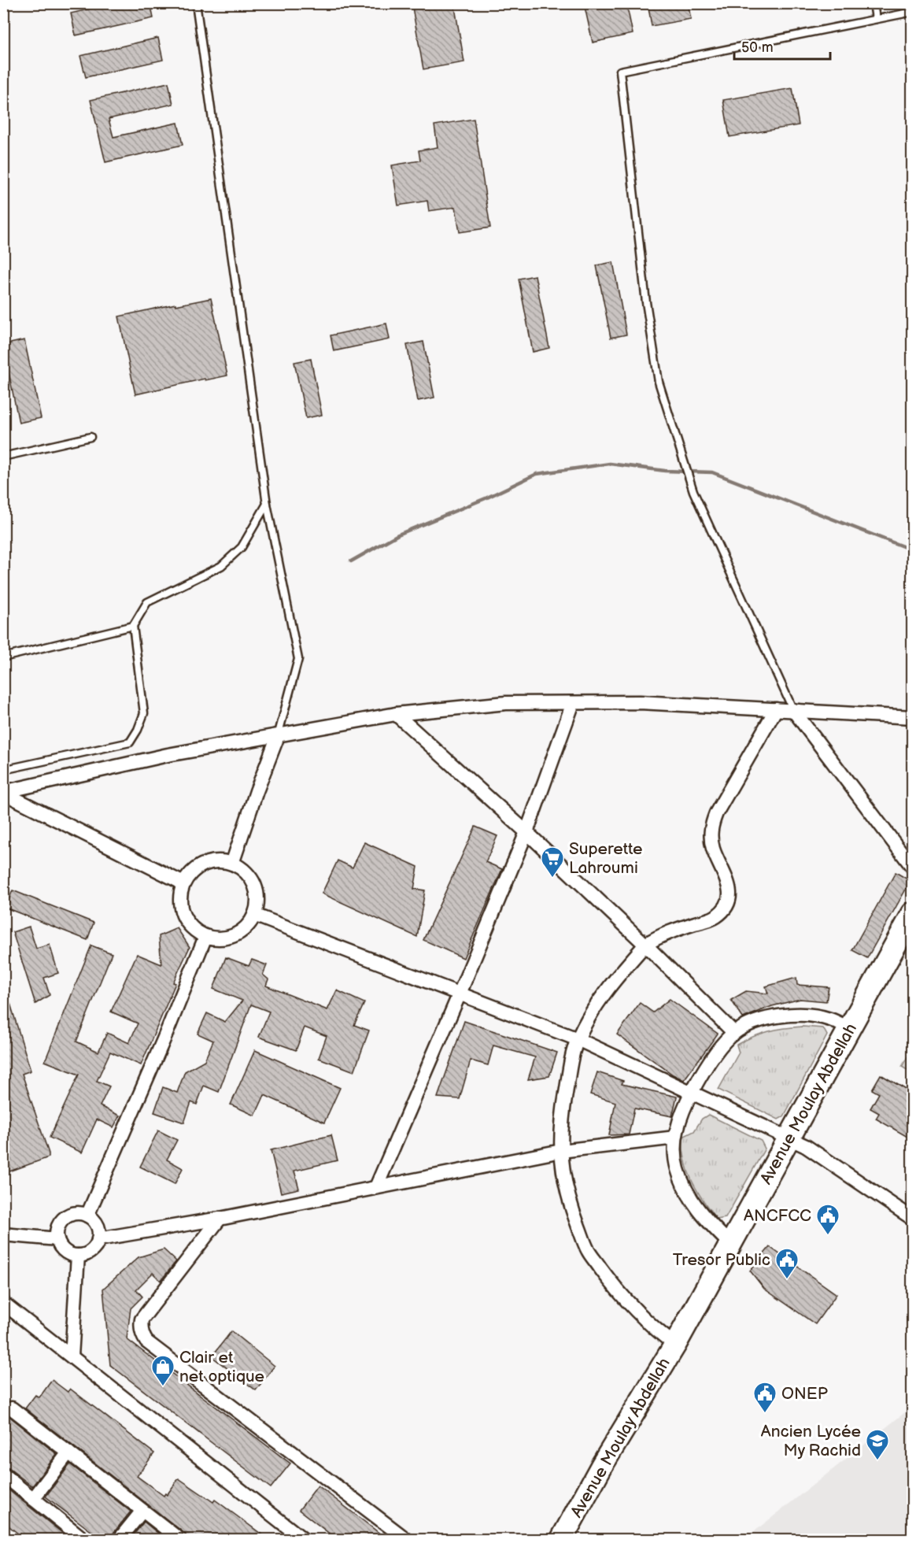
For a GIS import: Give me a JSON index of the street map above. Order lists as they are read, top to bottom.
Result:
{
  "streets": {
    "main road": ["Avenue Moulay Abdellah"]
  },
  "places": {
    "supermarket": ["Superette Lahroumi"],
    "public building": ["ANCFCC", "Tresor Public", "ONEP"],
    "shop": ["Clair et net optique"],
    "school or university": ["Ancien Lycée My Rachid"]
  },
  "scale_bar": "50 m"
}
